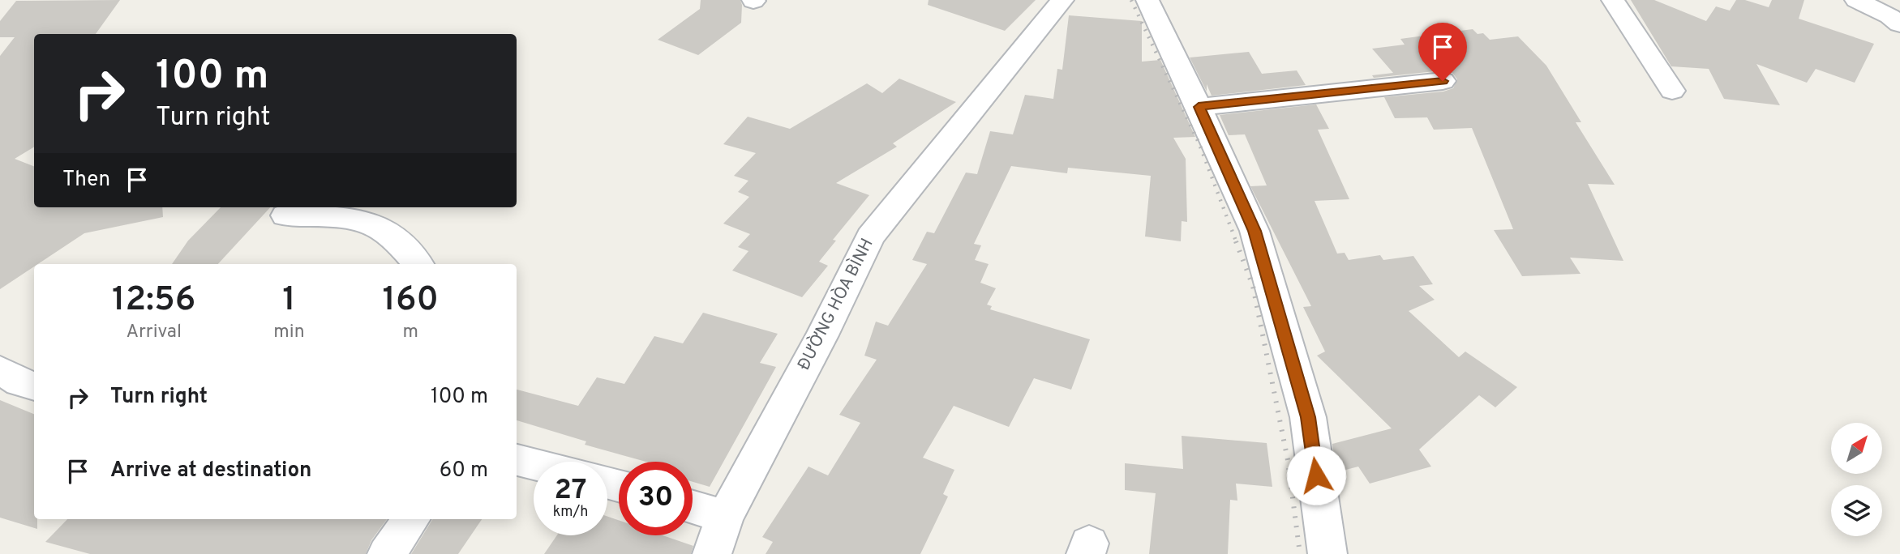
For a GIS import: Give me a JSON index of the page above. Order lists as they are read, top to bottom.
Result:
{
  "streets": {
    "street": ["ĐƯỜNG HÒA BÌNH"]
  },
  "north": "top right",
  "page": {
    "turn": ["100 m", "Turn right"],
    "then": "Then",
    "eta": [
      "12:56",
      "Arrival",
      "1",
      "min",
      "160",
      "m"
    ],
    "list": [
      {
        "name": "Turn right",
        "value": "100 m"
      },
      {
        "name": "Arrive at destination",
        "value": "60 m"
      }
    ],
    "speed": "27 km/h",
    "limit": "30"
  }
}
